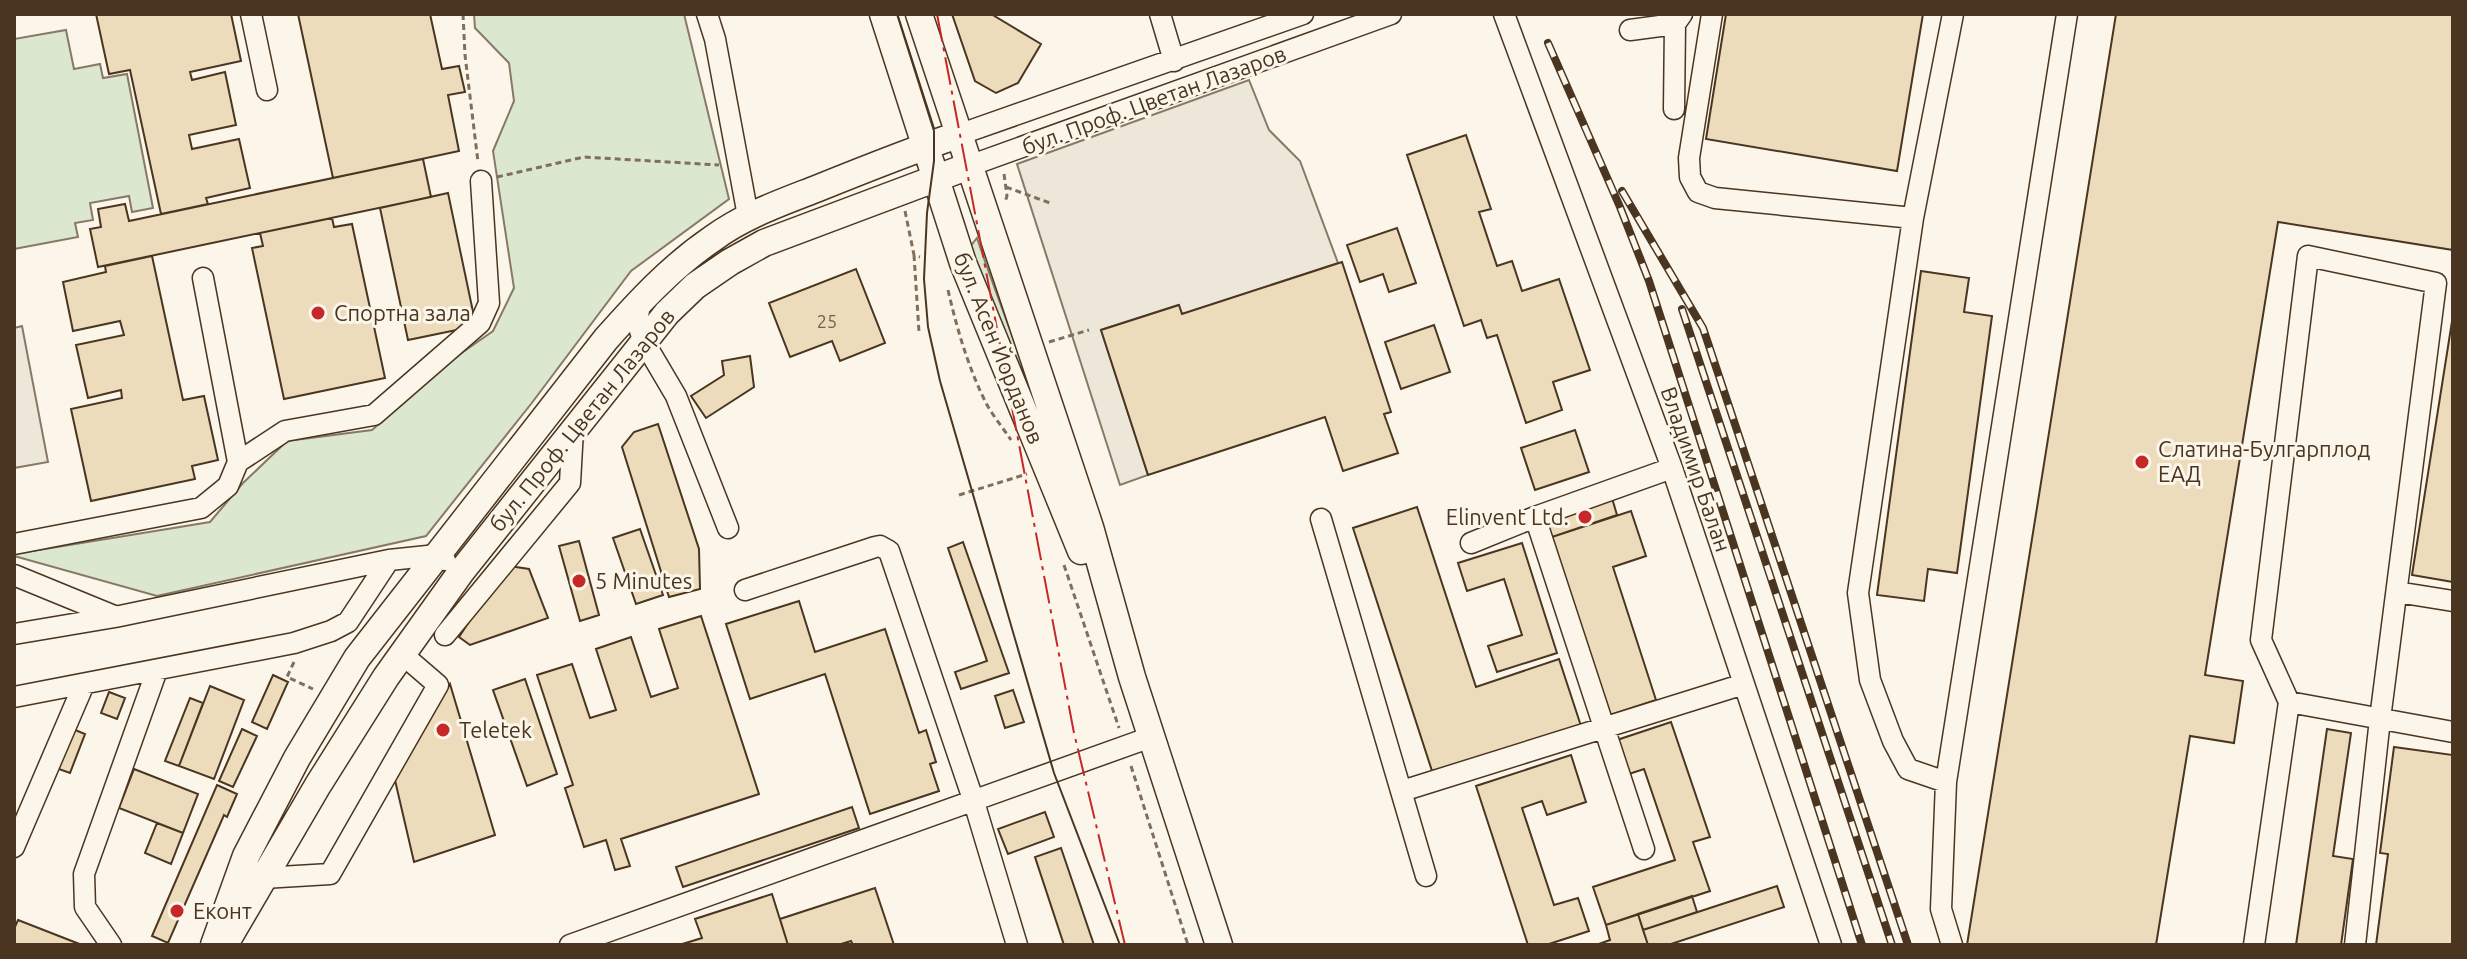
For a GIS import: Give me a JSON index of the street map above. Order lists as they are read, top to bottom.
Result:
{
  "streets": {
    "main road": ["бул. Проф. Цветан Лазаров", "бул. Асен Йорданов"],
    "street": ["Владимир Балан"]
  },
  "crossings": [
    ["бул. Проф. Цветан Лазаров", "бул. Асен Йорданов"]
  ],
  "places": [
    "Спортна зала",
    "Слатина-Булгарплод ЕАД",
    "Elinvent Ltd.",
    "5 Minutes",
    "Teletek",
    "Еконт"
  ],
  "house_numbers": ["25"]
}
